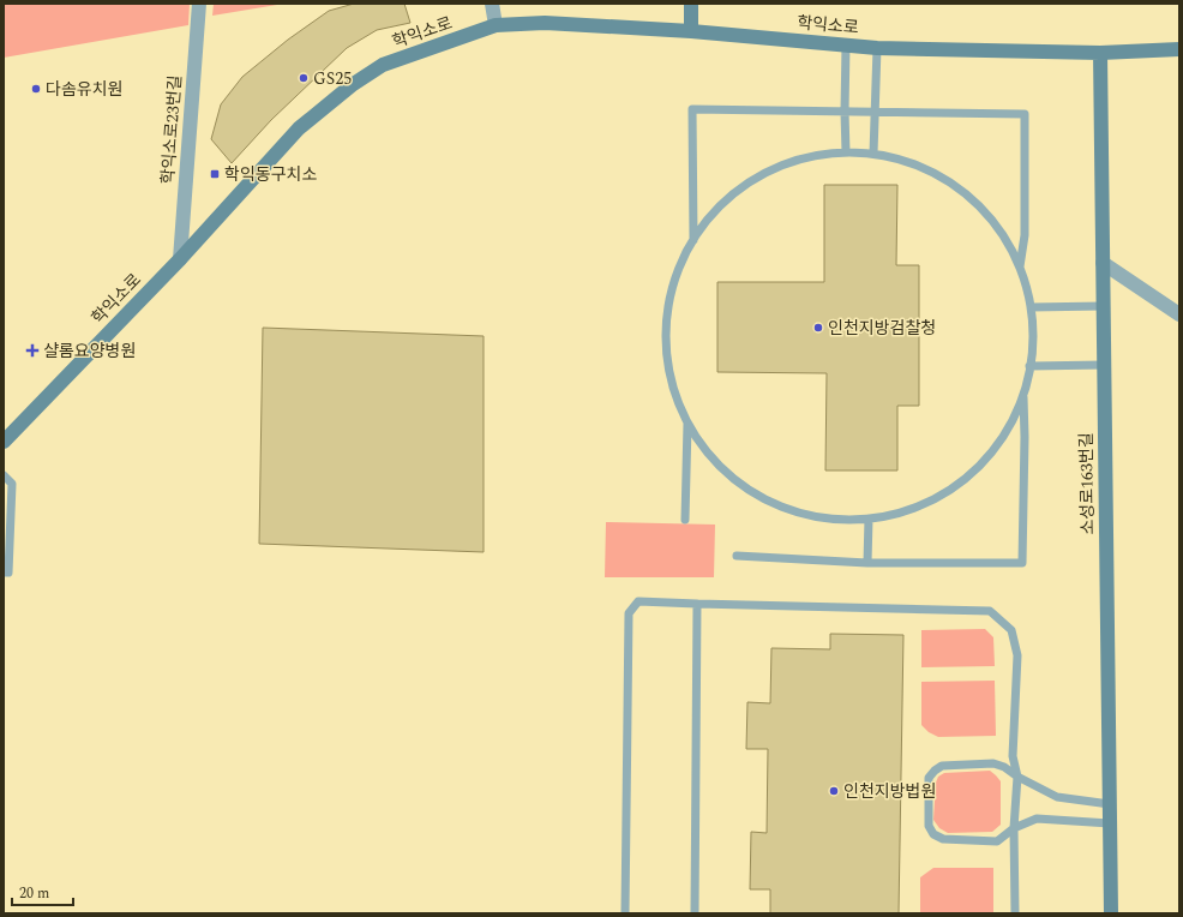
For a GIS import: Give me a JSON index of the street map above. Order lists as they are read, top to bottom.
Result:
{
  "streets": {
    "street": ["학익소로", "학익소로23번길", "소성로163번길"]
  },
  "crossings": [
    ["학익소로", "학익소로23번길"],
    ["학익소로", "소성로163번길"]
  ],
  "places": {
    "other": [
      "GS25",
      "다솜유치원",
      "인천지방검찰청",
      "인천지방법원"
    ],
    "transit": ["학익동구치소"],
    "health": ["샬롬요양병원"]
  },
  "scale_bar": "20 m"
}
